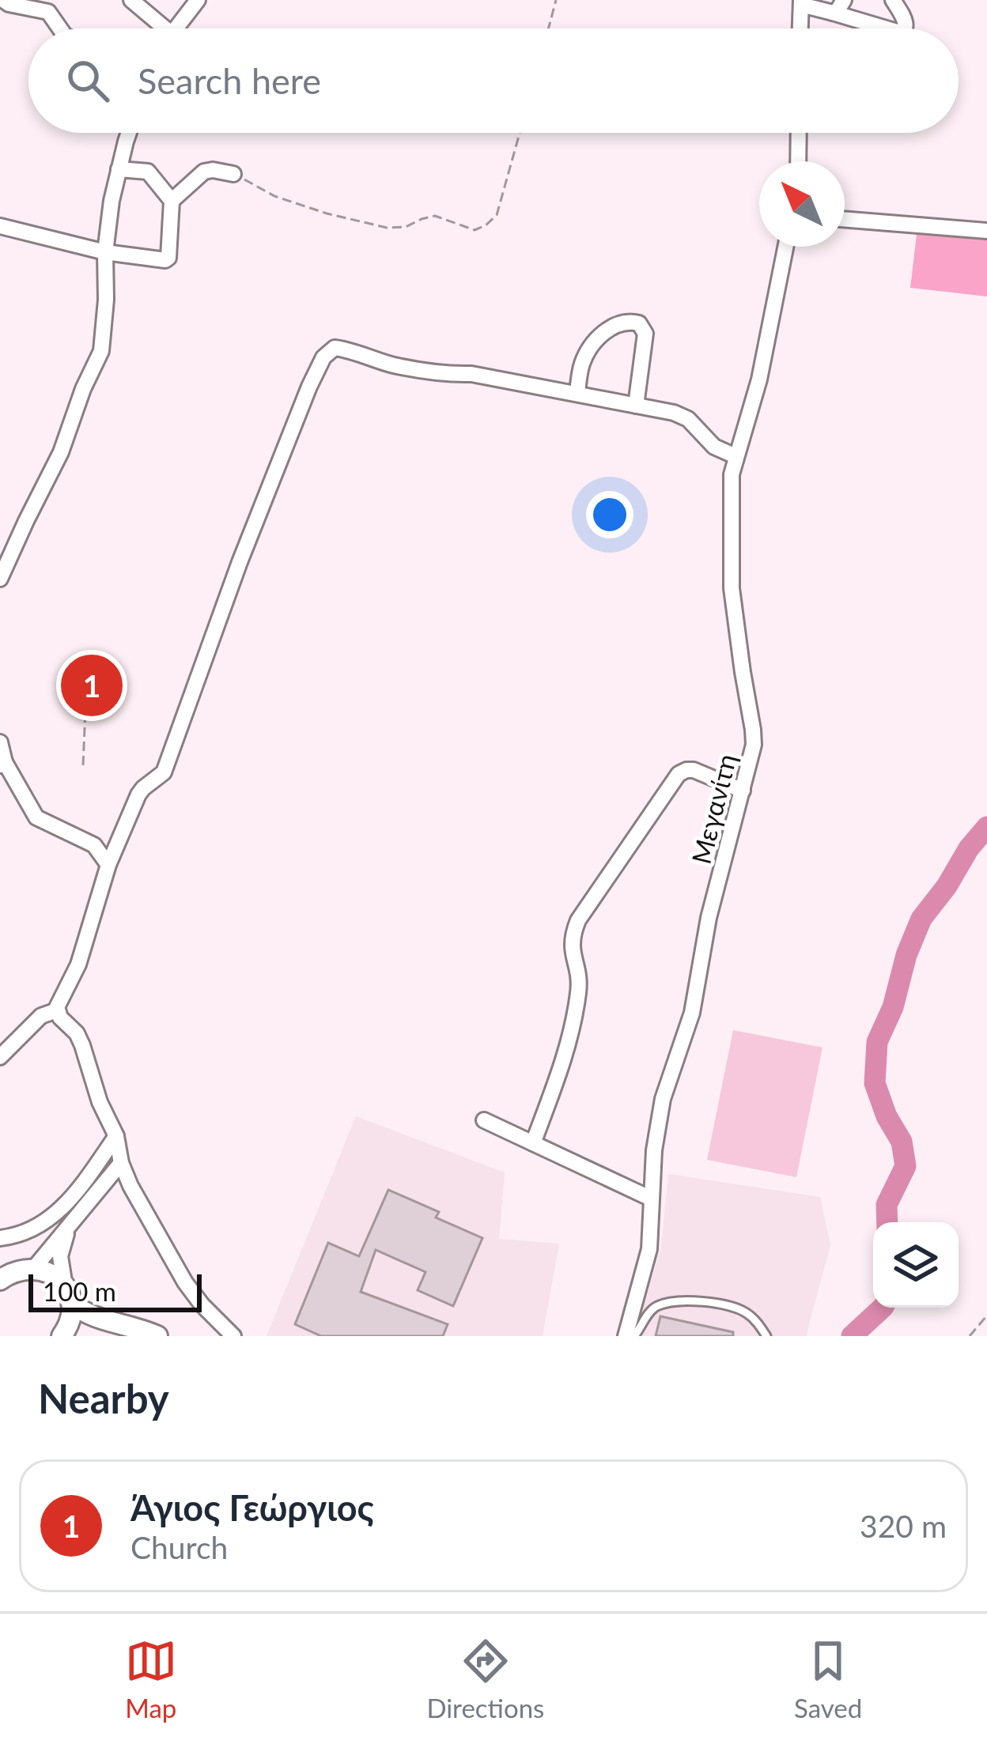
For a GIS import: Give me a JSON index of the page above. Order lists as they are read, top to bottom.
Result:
{
  "streets": {
    "street": ["Μεγανίτη"]
  },
  "scale_bar": "100 m",
  "north": "top left",
  "page": {
    "search": "Search here",
    "pins": "1",
    "scale": "100 m",
    "heading": "Nearby",
    "list": [
      {
        "mark": "1",
        "name": "Άγιος Γεώργιος",
        "note": "Church",
        "value": "320 m"
      }
    ],
    "nav": ["Map", "Directions", "Saved"]
  }
}
